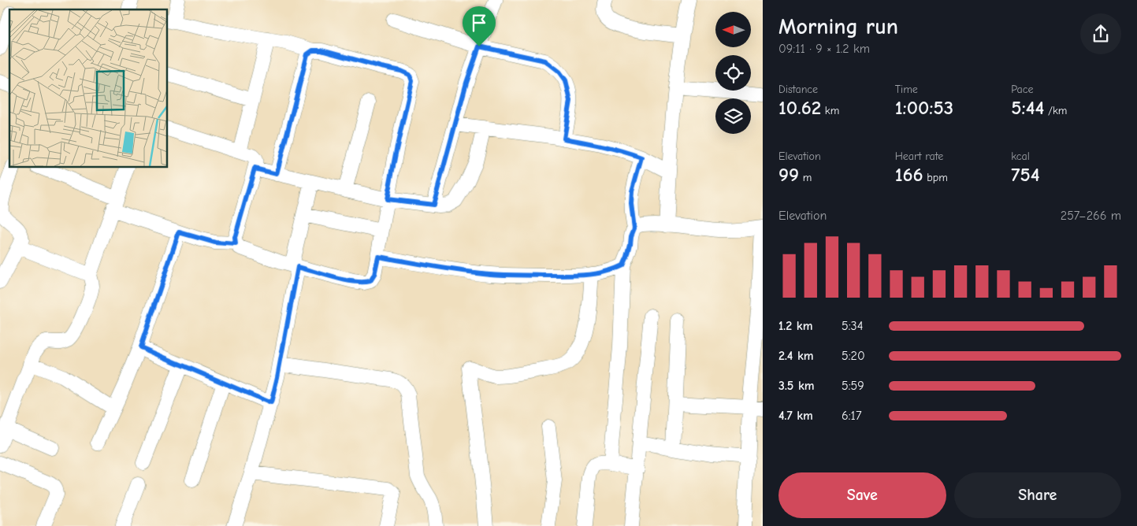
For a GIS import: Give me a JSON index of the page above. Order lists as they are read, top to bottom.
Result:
{
  "north": "left",
  "page": {
    "heading": ["Morning run", "09:11 · 9 × 1.2 km"],
    "stats": [
      ["Distance", "10.62 km"],
      ["Time", "1:00:53"],
      ["Pace", "5:44 /km"],
      ["Elevation", "99 m"],
      ["Heart rate", "166 bpm"],
      ["kcal", "754"]
    ],
    "chart": ["Elevation", "257–266 m"],
    "list": [
      {
        "name": "1.2 km",
        "note": "5:34"
      },
      {
        "name": "2.4 km",
        "note": "5:20"
      },
      {
        "name": "3.5 km",
        "note": "5:59"
      },
      {
        "name": "4.7 km",
        "note": "6:17"
      }
    ],
    "buttons": ["Save", "Share"]
  }
}
